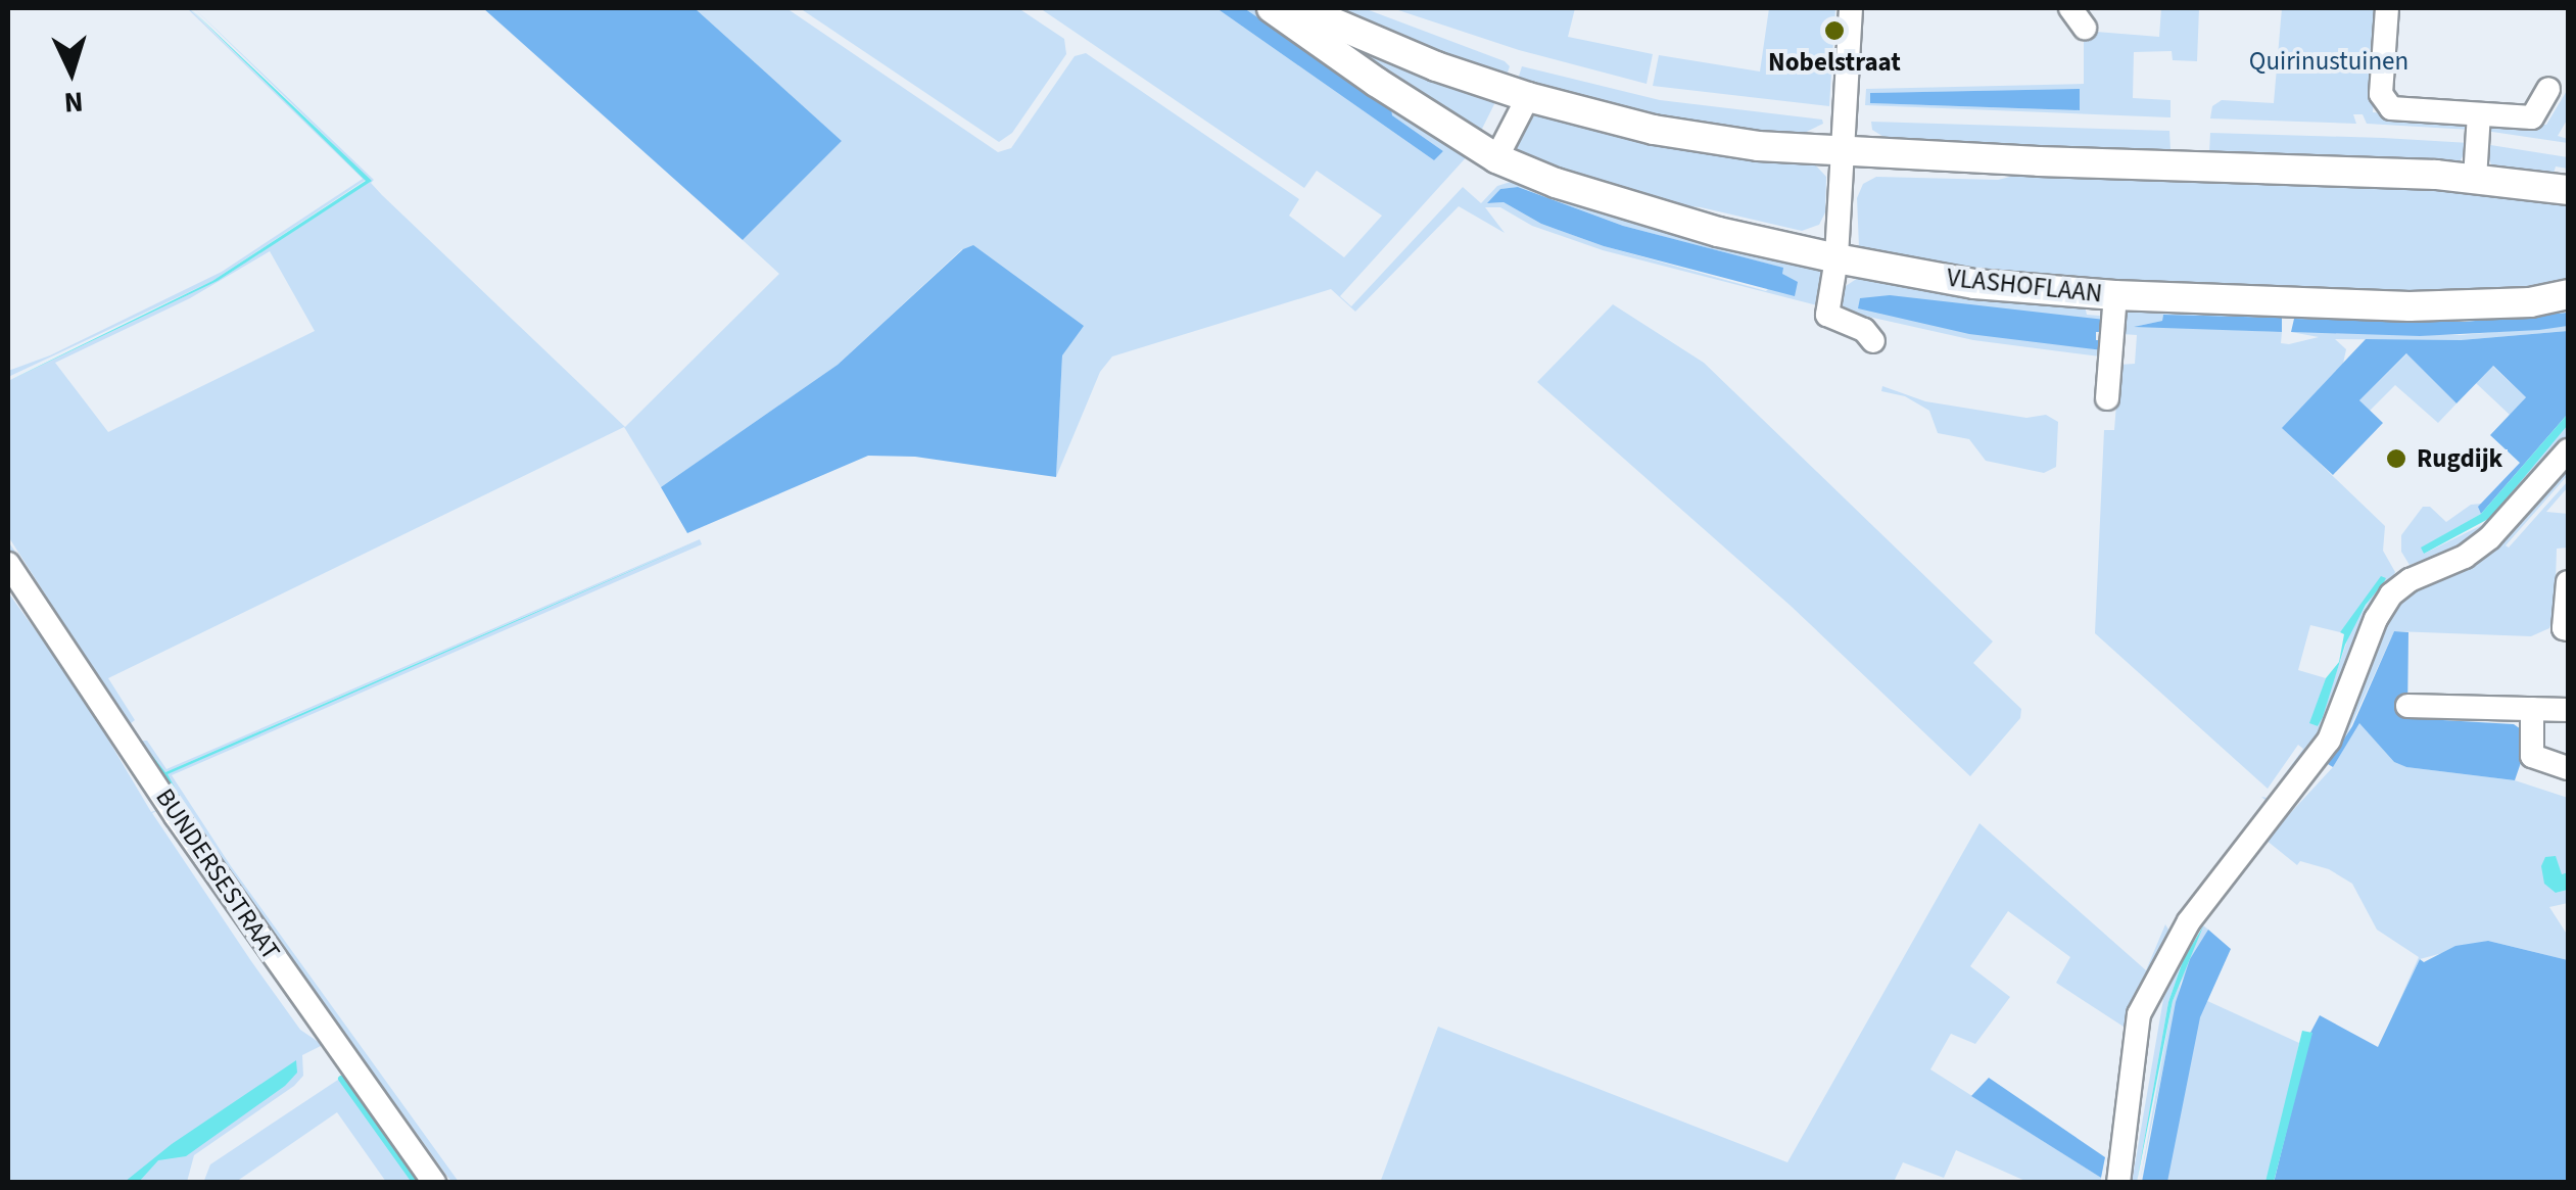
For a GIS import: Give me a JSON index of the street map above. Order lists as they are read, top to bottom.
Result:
{
  "streets": {
    "street": ["VLASHOFLAAN", "BUNDERSESTRAAT"]
  },
  "parks": ["Quirinustuinen"],
  "places": ["Nobelstraat", "Rugdijk"],
  "north": "bottom"
}
